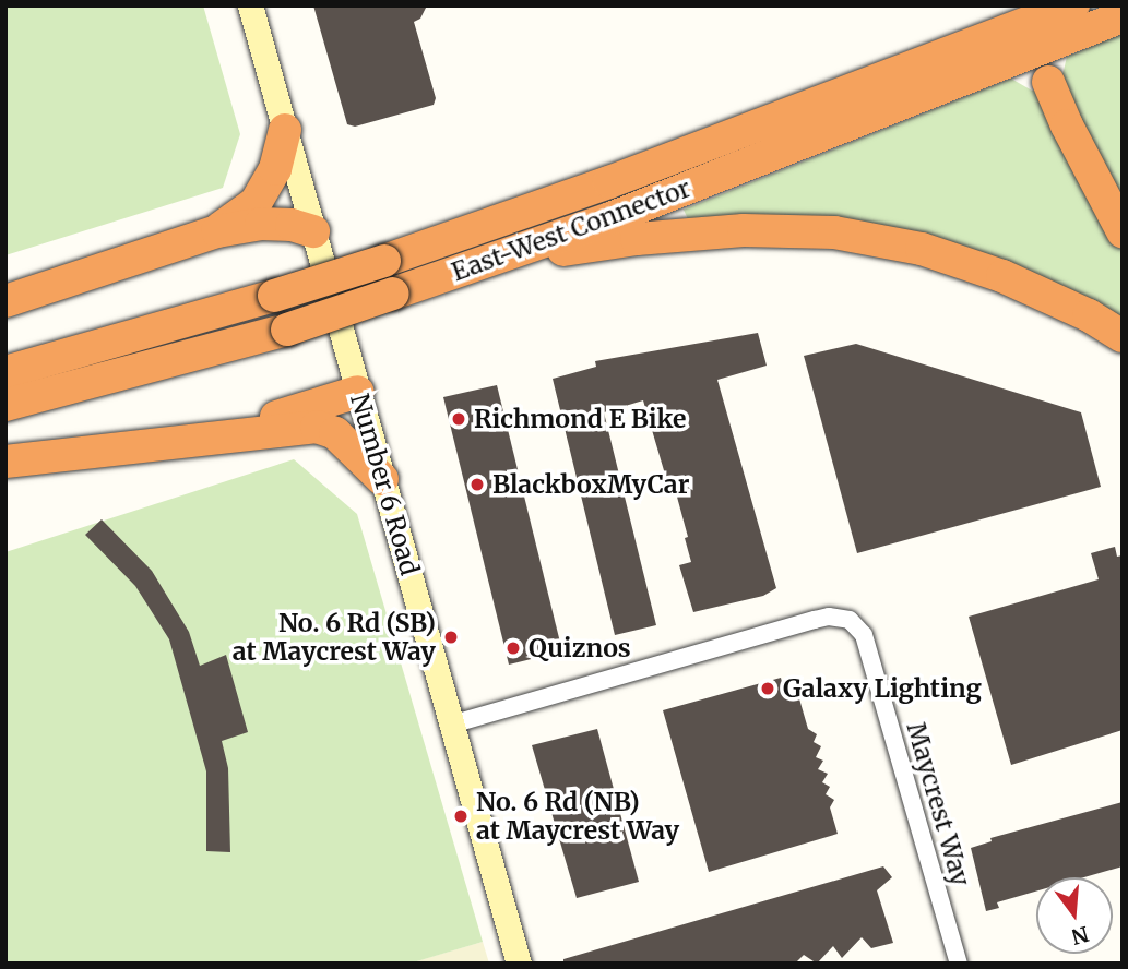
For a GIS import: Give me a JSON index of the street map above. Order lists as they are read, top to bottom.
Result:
{
  "streets": {
    "highway": ["East-West Connector"],
    "main road": ["Number 6 Road"],
    "street": ["Maycrest Way"]
  },
  "crossings": [
    ["Number 6 Road", "Maycrest Way"]
  ],
  "places": [
    "Richmond E Bike",
    "BlackboxMyCar",
    "No. 6 Rd (SB) at Maycrest Way",
    "Quiznos",
    "Galaxy Lighting",
    "No. 6 Rd (NB) at Maycrest Way"
  ],
  "north": "bottom"
}
